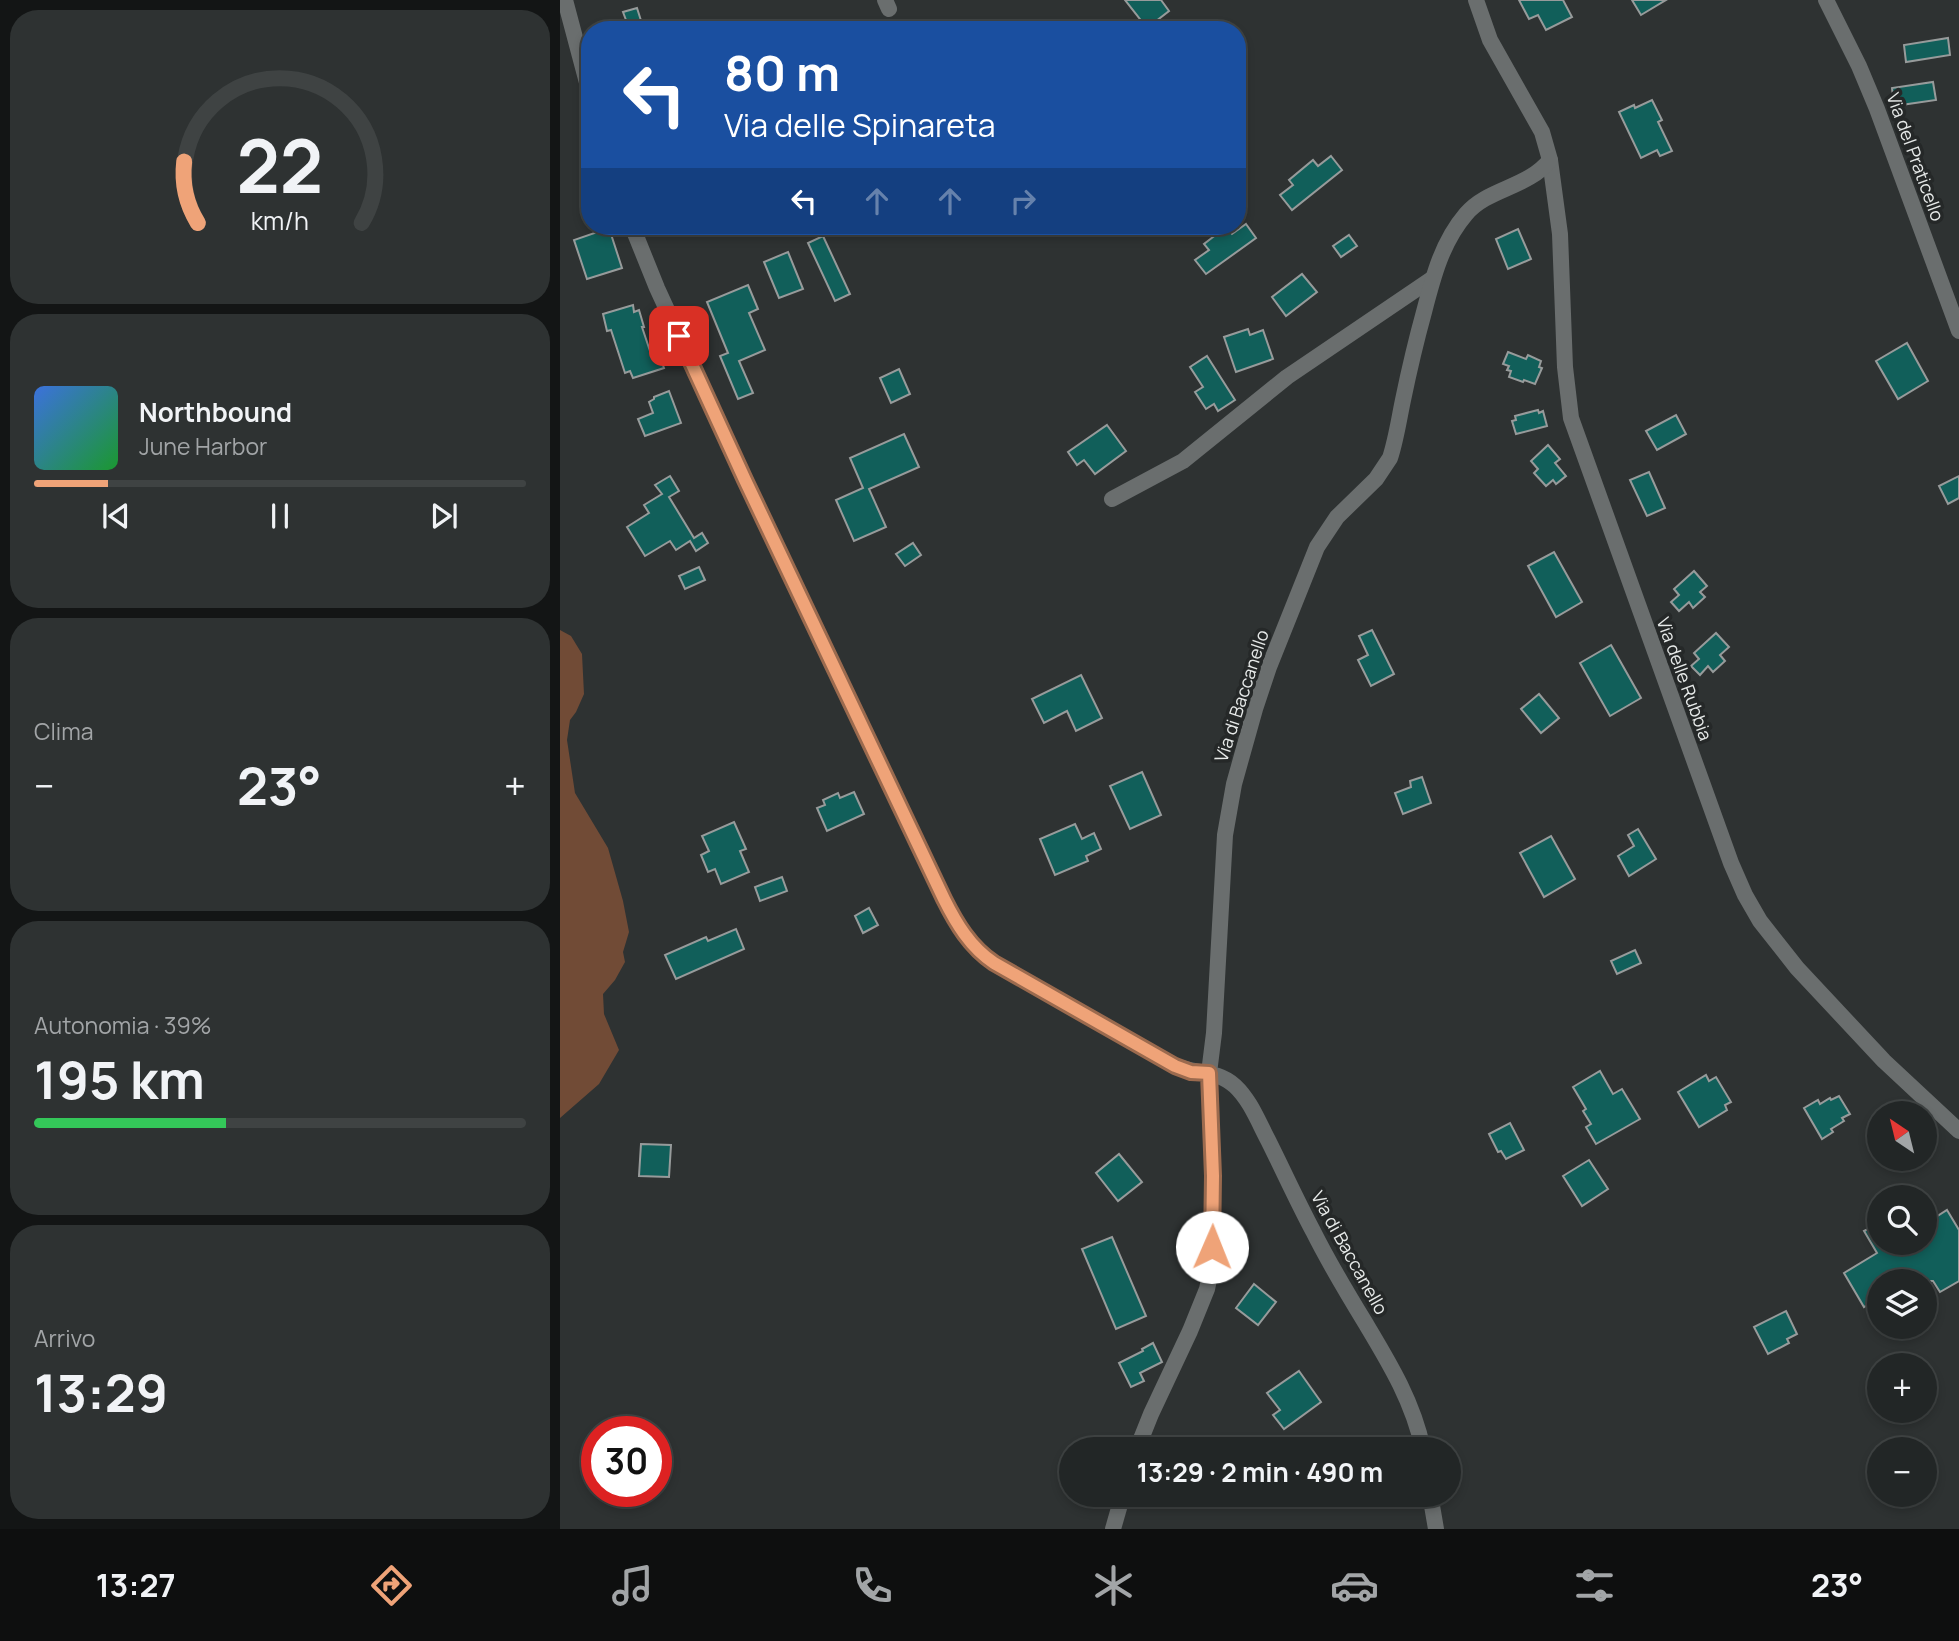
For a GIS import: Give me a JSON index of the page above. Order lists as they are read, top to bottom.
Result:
{
  "streets": {
    "street": ["Via del Praticello", "Via delle Rubbia", "Via di Baccanello"]
  },
  "crossings": [
    ["Via delle Rubbia", "Via di Baccanello"]
  ],
  "north": "top left",
  "page": {
    "turn": ["80 m", "Via delle Spinareta"],
    "song": ["Northbound", "June Harbor"],
    "tile": [
      "Clima",
      ["Autonomia · 39%", "195 km"],
      ["Arrivo", "13:29"]
    ],
    "heat": ["−", "23°", "+"],
    "map_buttons": ["+", "−"],
    "limit": "30",
    "trip": "13:29 · 2 min · 490 m",
    "tabs": ["13:27", "23°"],
    "gauge": ["22", "km/h"]
  }
}
